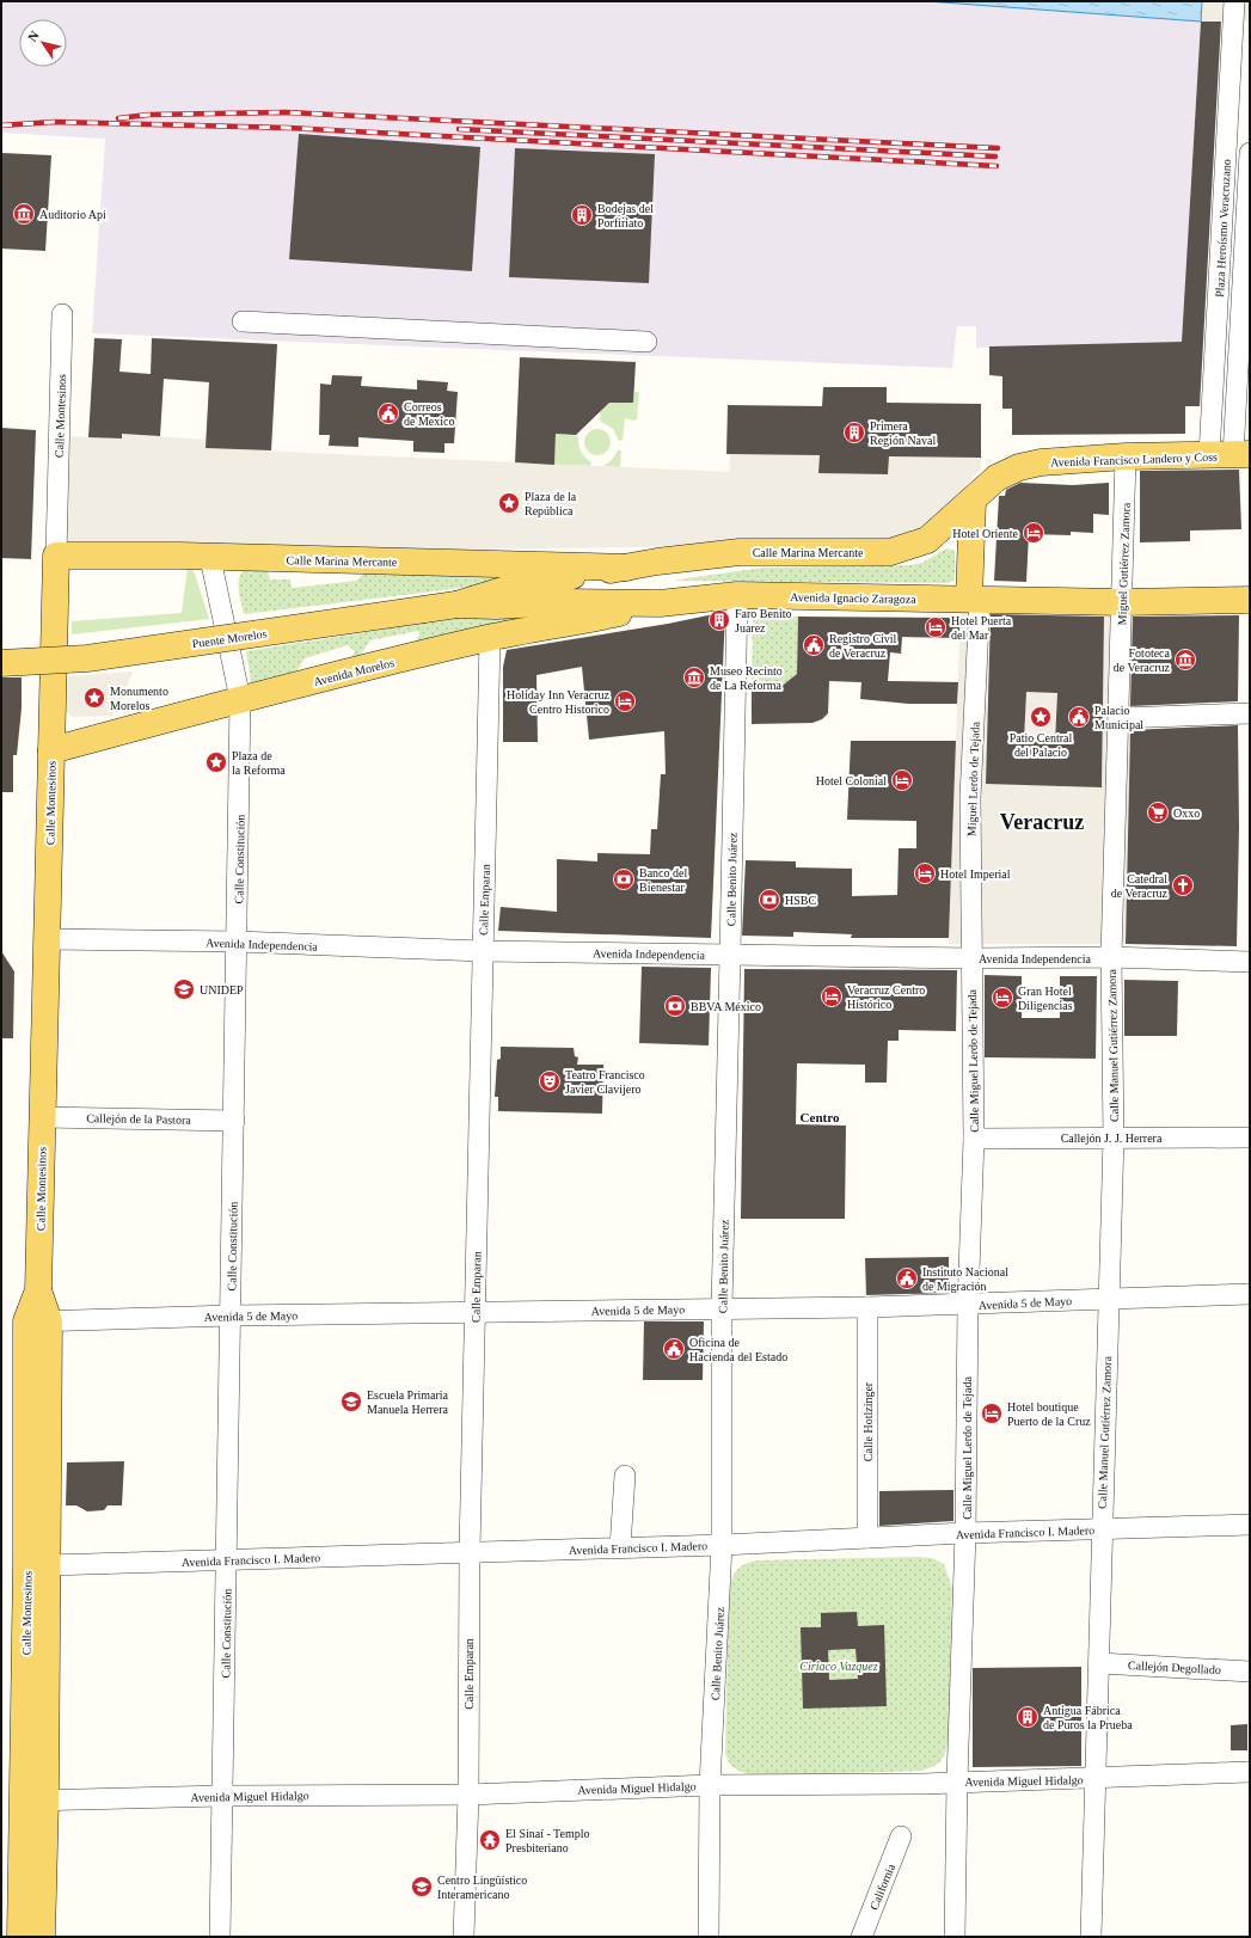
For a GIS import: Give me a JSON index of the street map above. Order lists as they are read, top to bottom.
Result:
{
  "streets": {
    "main road": [
      "Calle Montesinos",
      "Avenida Francisco Landero y Coss",
      "Calle Marina Mercante",
      "Avenida Ignacio Zaragoza",
      "Puente Morelos",
      "Avenida Morelos"
    ],
    "street": [
      "Plaza Heroísmo Veracruzano",
      "Miguel Gutiérrez Zamora",
      "Miguel Lerdo de Tejada",
      "Calle Constitución",
      "Calle Benito Juárez",
      "Calle Emparan",
      "Avenida Independencia",
      "Calle Manuel Gutiérrez Zamora",
      "Calle Miguel Lerdo de Tejada",
      "Callejón de la Pastora",
      "Callejón J. J. Herrera",
      "Avenida 5 de Mayo",
      "Calle Hotlzinger",
      "Avenida Francisco I. Madero",
      "Callejón Degollado",
      "Avenida Miguel Hidalgo",
      "California"
    ]
  },
  "crossings": [
    ["Plaza Heroísmo Veracruzano", "Avenida Francisco Landero y Coss"],
    ["Calle Montesinos", "Calle Marina Mercante"],
    ["Calle Montesinos", "Avenida Morelos"],
    ["Calle Montesinos", "Avenida Independencia"],
    ["Calle Montesinos", "Callejón de la Pastora"],
    ["Calle Montesinos", "Avenida 5 de Mayo"],
    ["Calle Montesinos", "Avenida Francisco I. Madero"],
    ["Calle Montesinos", "Avenida Miguel Hidalgo"],
    ["Avenida Francisco Landero y Coss", "Calle Marina Mercante"],
    ["Avenida Francisco Landero y Coss", "Miguel Gutiérrez Zamora"],
    ["Calle Marina Mercante", "Avenida Ignacio Zaragoza"],
    ["Calle Marina Mercante", "Puente Morelos"],
    ["Calle Marina Mercante", "Calle Constitución"],
    ["Miguel Gutiérrez Zamora", "Avenida Ignacio Zaragoza"],
    ["Miguel Gutiérrez Zamora", "Avenida Independencia"],
    ["Miguel Gutiérrez Zamora", "Calle Manuel Gutiérrez Zamora"],
    ["Avenida Ignacio Zaragoza", "Puente Morelos"],
    ["Avenida Ignacio Zaragoza", "Avenida Morelos"],
    ["Avenida Ignacio Zaragoza", "Miguel Lerdo de Tejada"],
    ["Avenida Ignacio Zaragoza", "Calle Benito Juárez"],
    ["Avenida Morelos", "Calle Constitución"],
    ["Avenida Morelos", "Calle Emparan"],
    ["Miguel Lerdo de Tejada", "Avenida Independencia"],
    ["Miguel Lerdo de Tejada", "Calle Miguel Lerdo de Tejada"],
    ["Calle Constitución", "Avenida Independencia"],
    ["Calle Constitución", "Callejón de la Pastora"],
    ["Calle Constitución", "Avenida 5 de Mayo"],
    ["Calle Constitución", "Avenida Francisco I. Madero"],
    ["Calle Constitución", "Avenida Miguel Hidalgo"],
    ["Calle Benito Juárez", "Avenida Independencia"],
    ["Calle Benito Juárez", "Avenida 5 de Mayo"],
    ["Calle Benito Juárez", "Avenida Francisco I. Madero"],
    ["Calle Benito Juárez", "Avenida Miguel Hidalgo"],
    ["Calle Emparan", "Avenida Independencia"],
    ["Calle Emparan", "Avenida 5 de Mayo"],
    ["Calle Emparan", "Avenida Francisco I. Madero"],
    ["Calle Emparan", "Avenida Miguel Hidalgo"],
    ["Avenida Independencia", "Calle Manuel Gutiérrez Zamora"],
    ["Avenida Independencia", "Calle Miguel Lerdo de Tejada"],
    ["Calle Manuel Gutiérrez Zamora", "Callejón J. J. Herrera"],
    ["Calle Manuel Gutiérrez Zamora", "Avenida 5 de Mayo"],
    ["Calle Manuel Gutiérrez Zamora", "Avenida Francisco I. Madero"],
    ["Calle Manuel Gutiérrez Zamora", "Callejón Degollado"],
    ["Calle Manuel Gutiérrez Zamora", "Avenida Miguel Hidalgo"],
    ["Calle Miguel Lerdo de Tejada", "Callejón J. J. Herrera"],
    ["Calle Miguel Lerdo de Tejada", "Avenida 5 de Mayo"],
    ["Calle Miguel Lerdo de Tejada", "Avenida Francisco I. Madero"],
    ["Calle Miguel Lerdo de Tejada", "Avenida Miguel Hidalgo"],
    ["Avenida 5 de Mayo", "Calle Hotlzinger"],
    ["Calle Hotlzinger", "Avenida Francisco I. Madero"]
  ],
  "districts": ["Veracruz", "Centro"],
  "parks": ["Ciriaco Vazquez"],
  "places": {
    "museum": ["Auditorio Api", "Fototeca de Veracruz", "Museo Recinto de La Reforma"],
    "building": [
      "Bodejas del Porfiriato",
      "Primera Región Naval",
      "Faro Benito Juarez",
      "Antigua Fábrica de Puros la Prueba"
    ],
    "public building": [
      "Correos de Mexico",
      "Registro Civil de Veracruz",
      "Palacio Municipal",
      "Instituto Nacional de Migración",
      "Oficina de Hacienda del Estado"
    ],
    "place": [
      "Plaza de la República",
      "Monumento Morelos",
      "Patio Central del Palacio",
      "Plaza de la Reforma"
    ],
    "hotel": [
      "Hotel Oriente",
      "Hotel Puerta del Mar",
      "Holiday Inn Veracruz Centro Historico",
      "Hotel Colonial",
      "Hotel Imperial",
      "Veracruz Centro Histórico",
      "Gran Hotel Diligencias",
      "Hotel boutique Puerto de la Cruz"
    ],
    "supermarket": ["Oxxo"],
    "bank": ["Banco del Bienestar", "HSBC", "BBVA México"],
    "church": ["Catedral de Veracruz"],
    "school or university": ["UNIDEP", "Escuela Primaria Manuela Herrera", "Centro Lingüístico Interamericano"],
    "theatre": ["Teatro Francisco Javier Clavijero"],
    "temple": ["El Sinaí - Templo Presbiteriano"]
  },
  "north": "top left"
}
